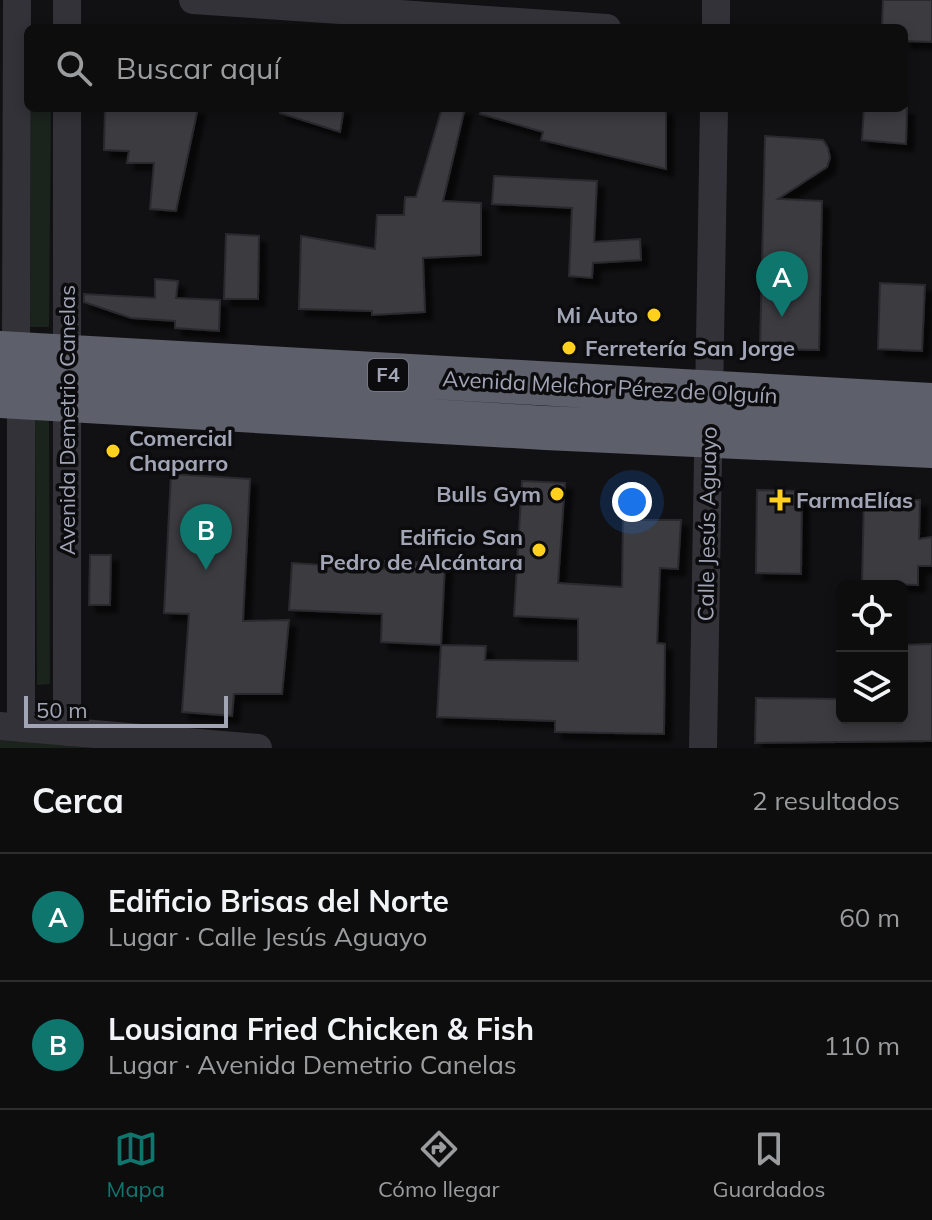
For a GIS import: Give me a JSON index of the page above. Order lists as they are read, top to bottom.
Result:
{
  "streets": {
    "highway": ["F4", "Avenida Melchor Pérez de Olguín"],
    "street": ["Avenida Demetrio Canelas", "Calle Jesús Aguayo"]
  },
  "crossings": [
    ["Avenida Melchor Pérez de Olguín", "Avenida Demetrio Canelas"],
    ["Avenida Melchor Pérez de Olguín", "Calle Jesús Aguayo"]
  ],
  "places": {
    "other": [
      "Mi Auto",
      "Ferretería San Jorge",
      "Comercial Chaparro",
      "Bulls Gym",
      "Edificio San Pedro de Alcántara"
    ],
    "health": ["FarmaElías"]
  },
  "scale_bar": "50 m",
  "page": {
    "search": "Buscar aquí",
    "pins": ["A", "B"],
    "scale": "50 m",
    "heading": ["Cerca", "2 resultados"],
    "list": [
      {
        "mark": "A",
        "name": "Edificio Brisas del Norte",
        "note": "Lugar · Calle Jesús Aguayo",
        "value": "60 m"
      },
      {
        "mark": "B",
        "name": "Lousiana Fried Chicken & Fish",
        "note": "Lugar · Avenida Demetrio Canelas",
        "value": "110 m"
      }
    ],
    "nav": ["Mapa", "Cómo llegar", "Guardados"]
  }
}
